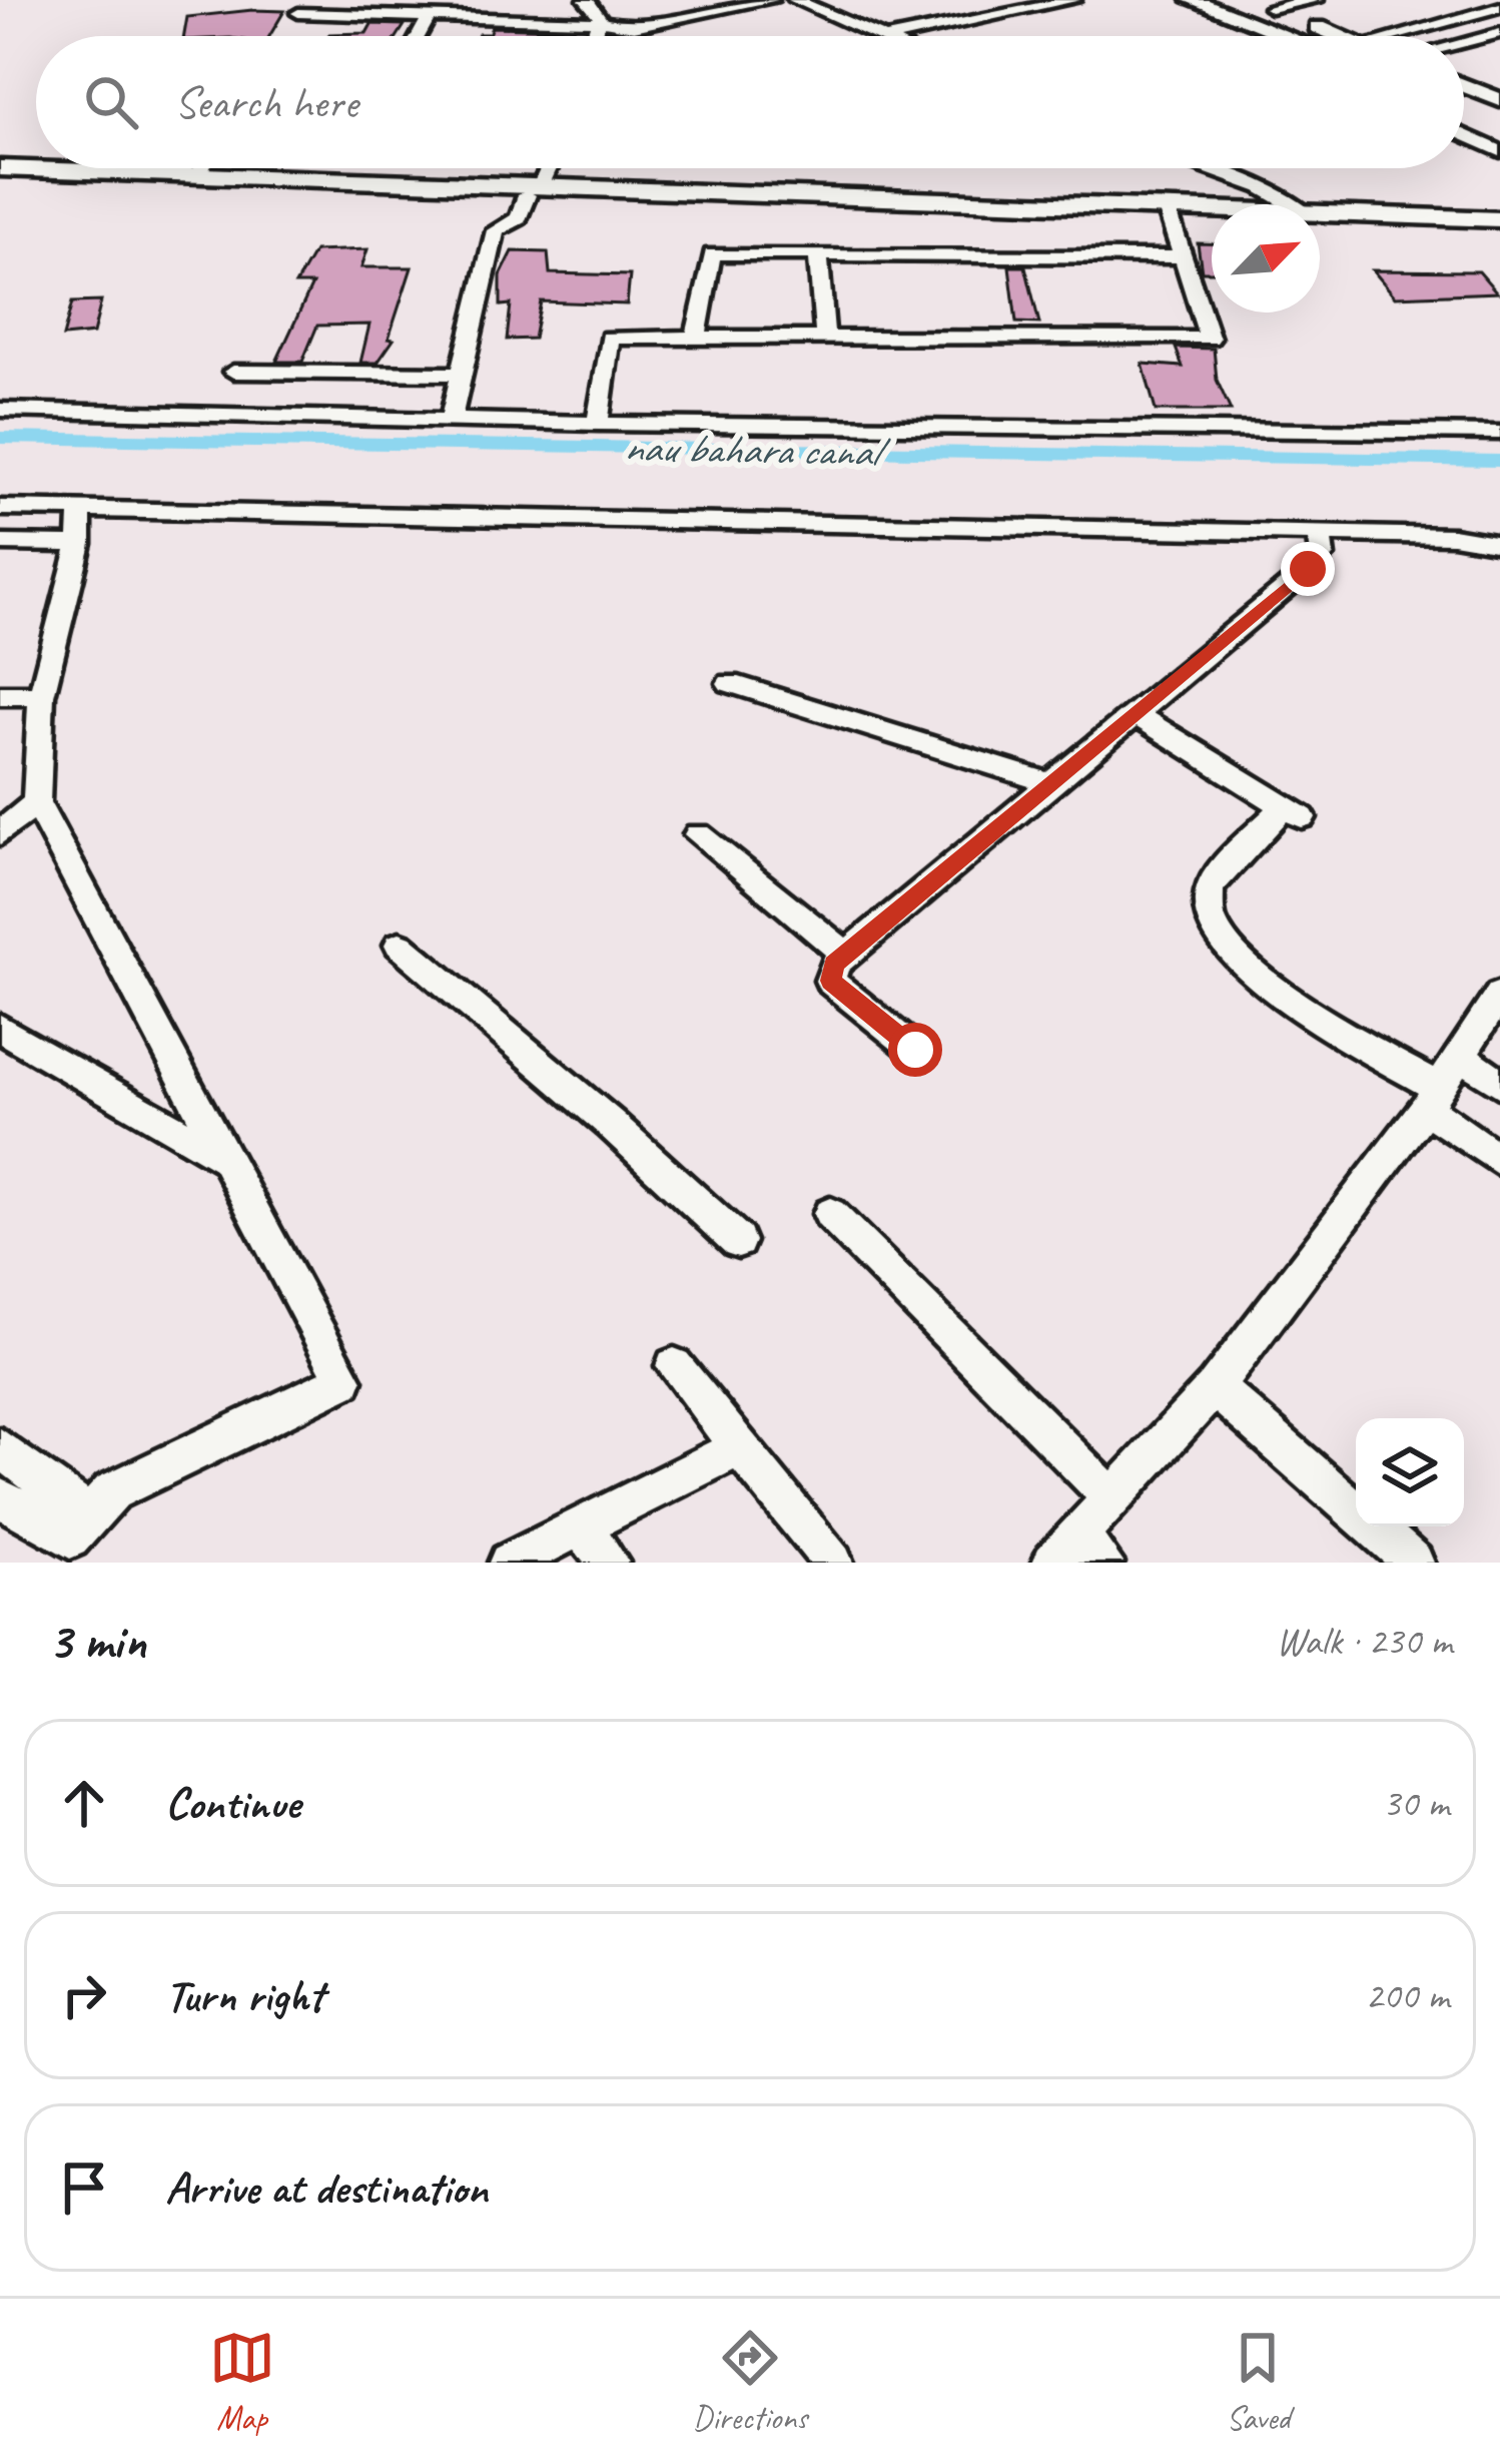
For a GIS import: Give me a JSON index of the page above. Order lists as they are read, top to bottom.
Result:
{
  "water": ["nau bahara canal"],
  "north": "top right",
  "page": {
    "search": "Search here",
    "heading": ["3 min", "Walk · 230 m"],
    "list": [
      ["Continue", "30 m"],
      ["Turn right", "200 m"],
      "Arrive at destination"
    ],
    "nav": ["Map", "Directions", "Saved"]
  }
}
